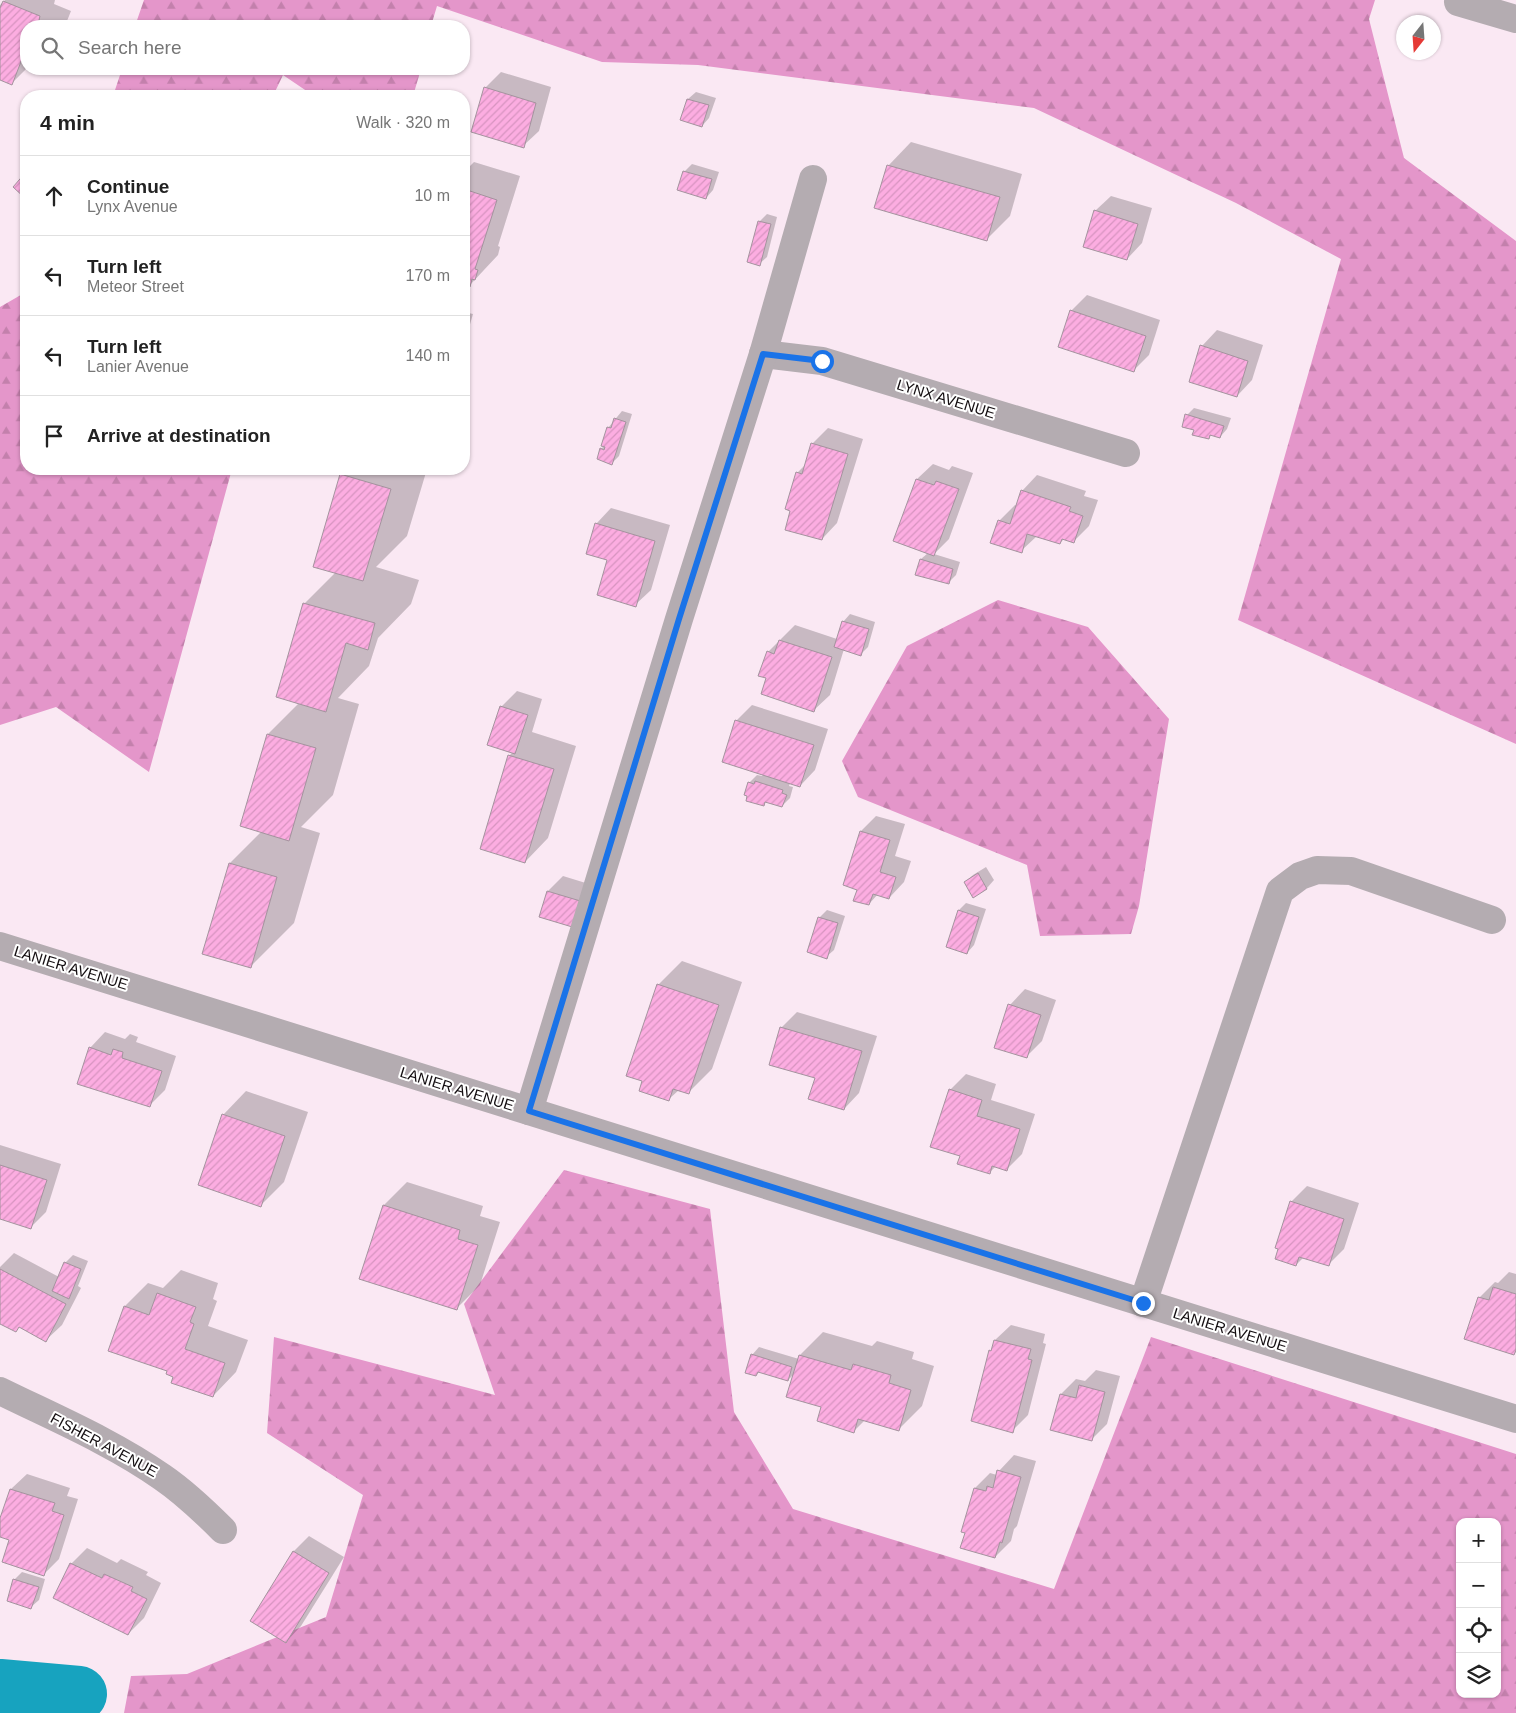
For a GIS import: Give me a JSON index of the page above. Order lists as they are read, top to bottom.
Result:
{
  "streets": {
    "street": ["LYNX AVENUE", "LANIER AVENUE", "FISHER AVENUE"]
  },
  "north": "bottom",
  "page": {
    "search": "Search here",
    "heading": ["4 min", "Walk · 320 m"],
    "list": [
      ["Continue", "Lynx Avenue", "10 m"],
      ["Turn left", "Meteor Street", "170 m"],
      ["Turn left", "Lanier Avenue", "140 m"],
      "Arrive at destination"
    ],
    "map_buttons": ["+", "−"]
  }
}
